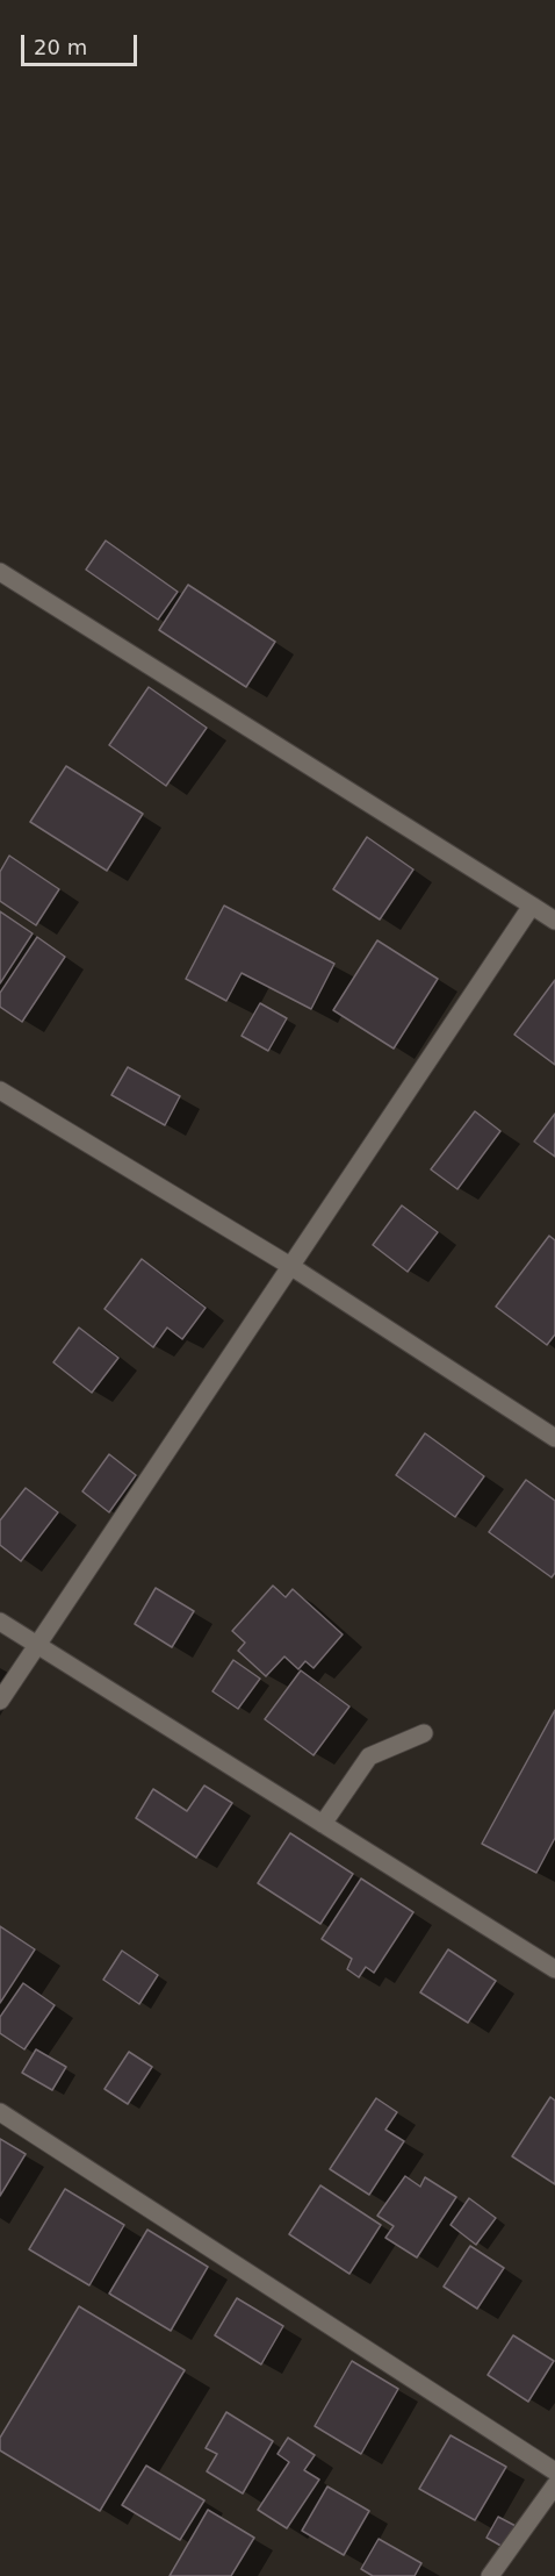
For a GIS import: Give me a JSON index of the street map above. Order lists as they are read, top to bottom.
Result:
{
  "scale_bar": "20 m"
}
